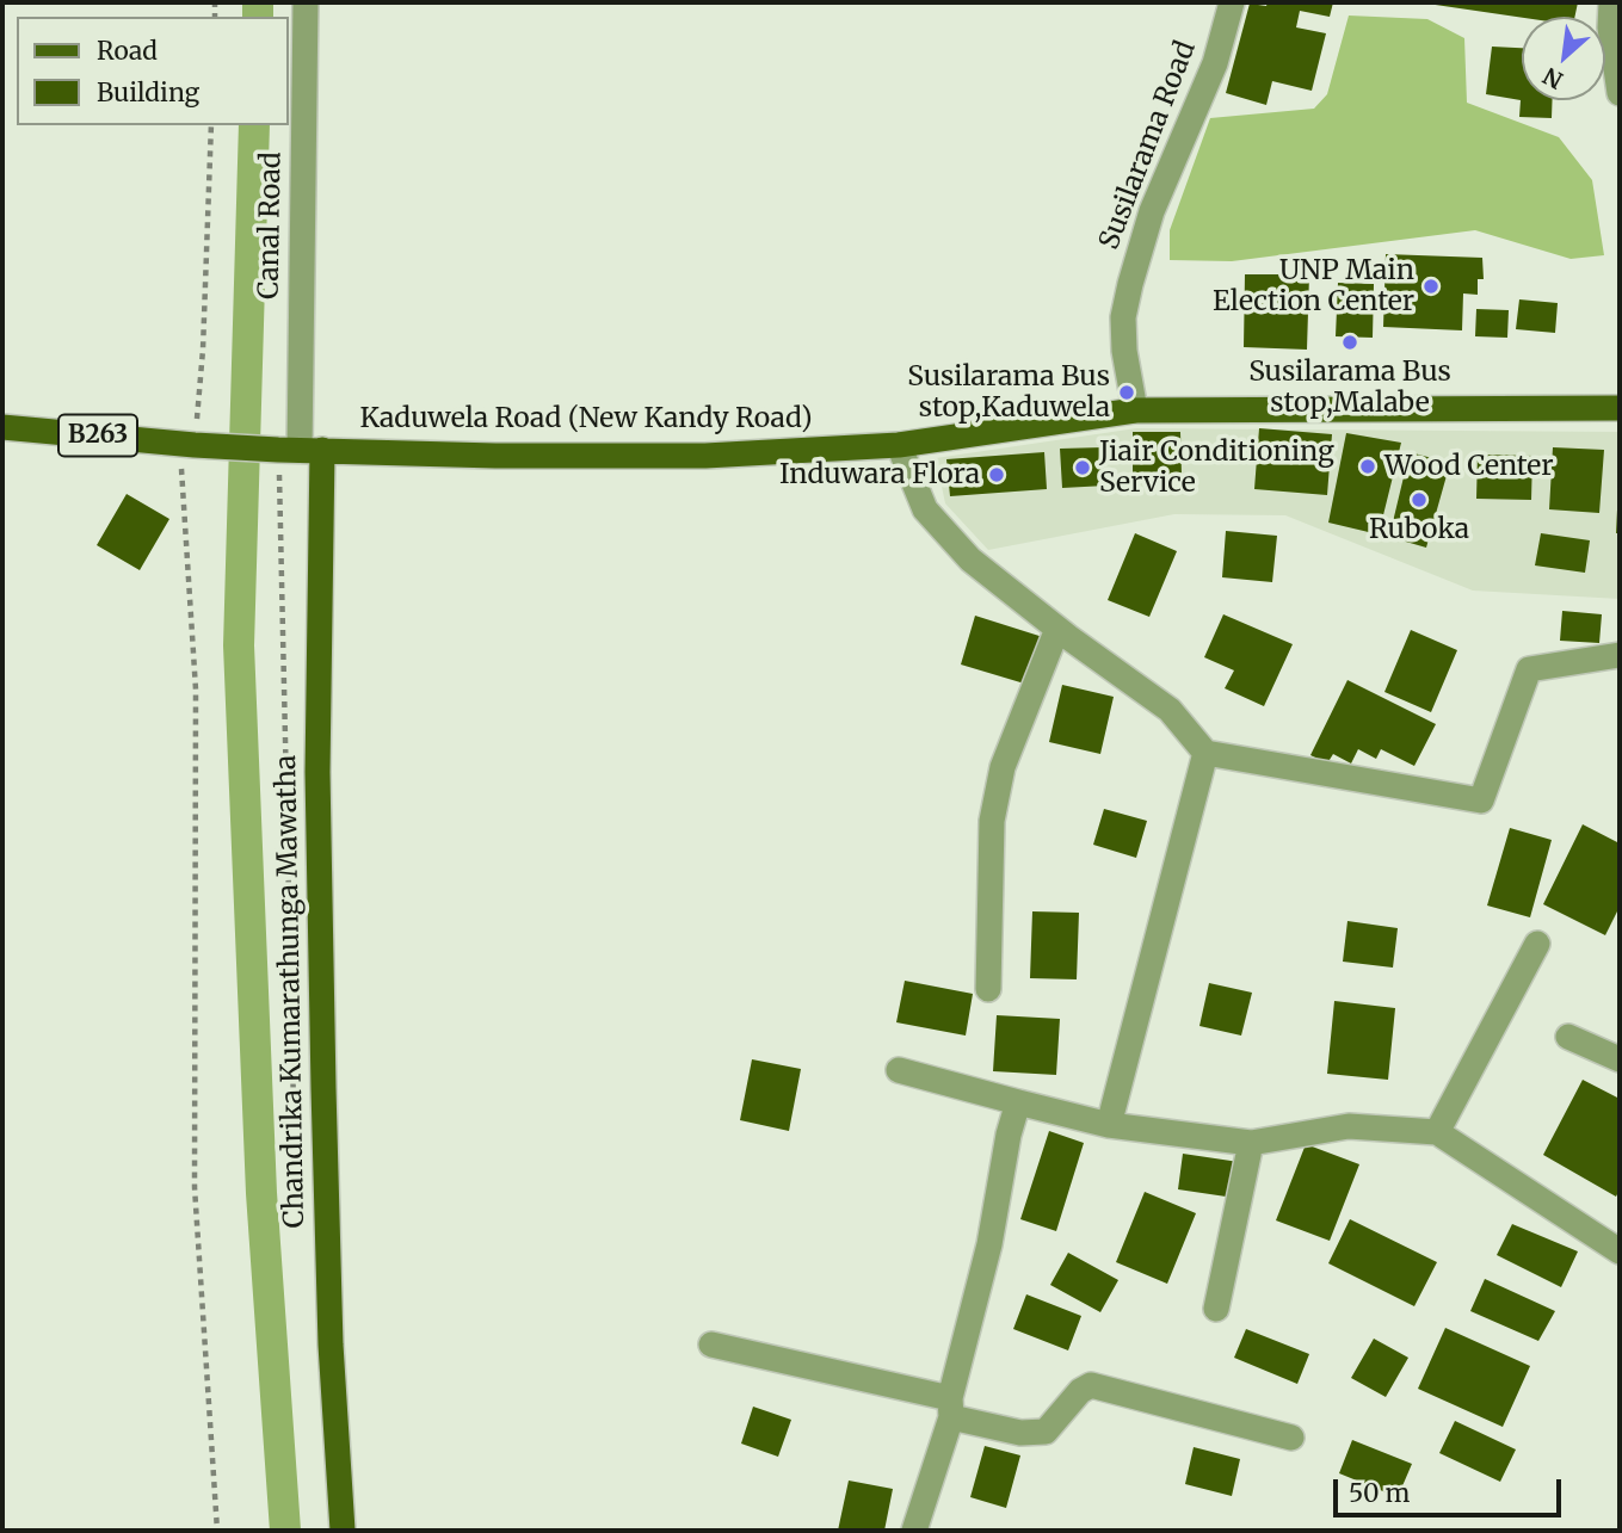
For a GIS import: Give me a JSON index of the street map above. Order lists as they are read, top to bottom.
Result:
{
  "streets": {
    "main road": ["Kaduwela Road (New Kandy Road)", "B263", "Chandrika Kumarathunga Mawatha"],
    "street": ["Susilarama Road", "Canal Road"]
  },
  "crossings": [
    ["Susilarama Road", "Kaduwela Road (New Kandy Road)"],
    ["Canal Road", "Kaduwela Road (New Kandy Road)"],
    ["Canal Road", "Chandrika Kumarathunga Mawatha"],
    ["Kaduwela Road (New Kandy Road)", "Chandrika Kumarathunga Mawatha"]
  ],
  "places": [
    "UNP Main Election Center",
    "Susilarama Bus stop,Malabe",
    "Susilarama Bus stop,Kaduwela",
    "Wood Center",
    "Jiair Conditioning Service",
    "Induwara Flora",
    "Ruboka"
  ],
  "legend": ["Road", "Building"],
  "scale_bar": "50 m",
  "north": "bottom left"
}
